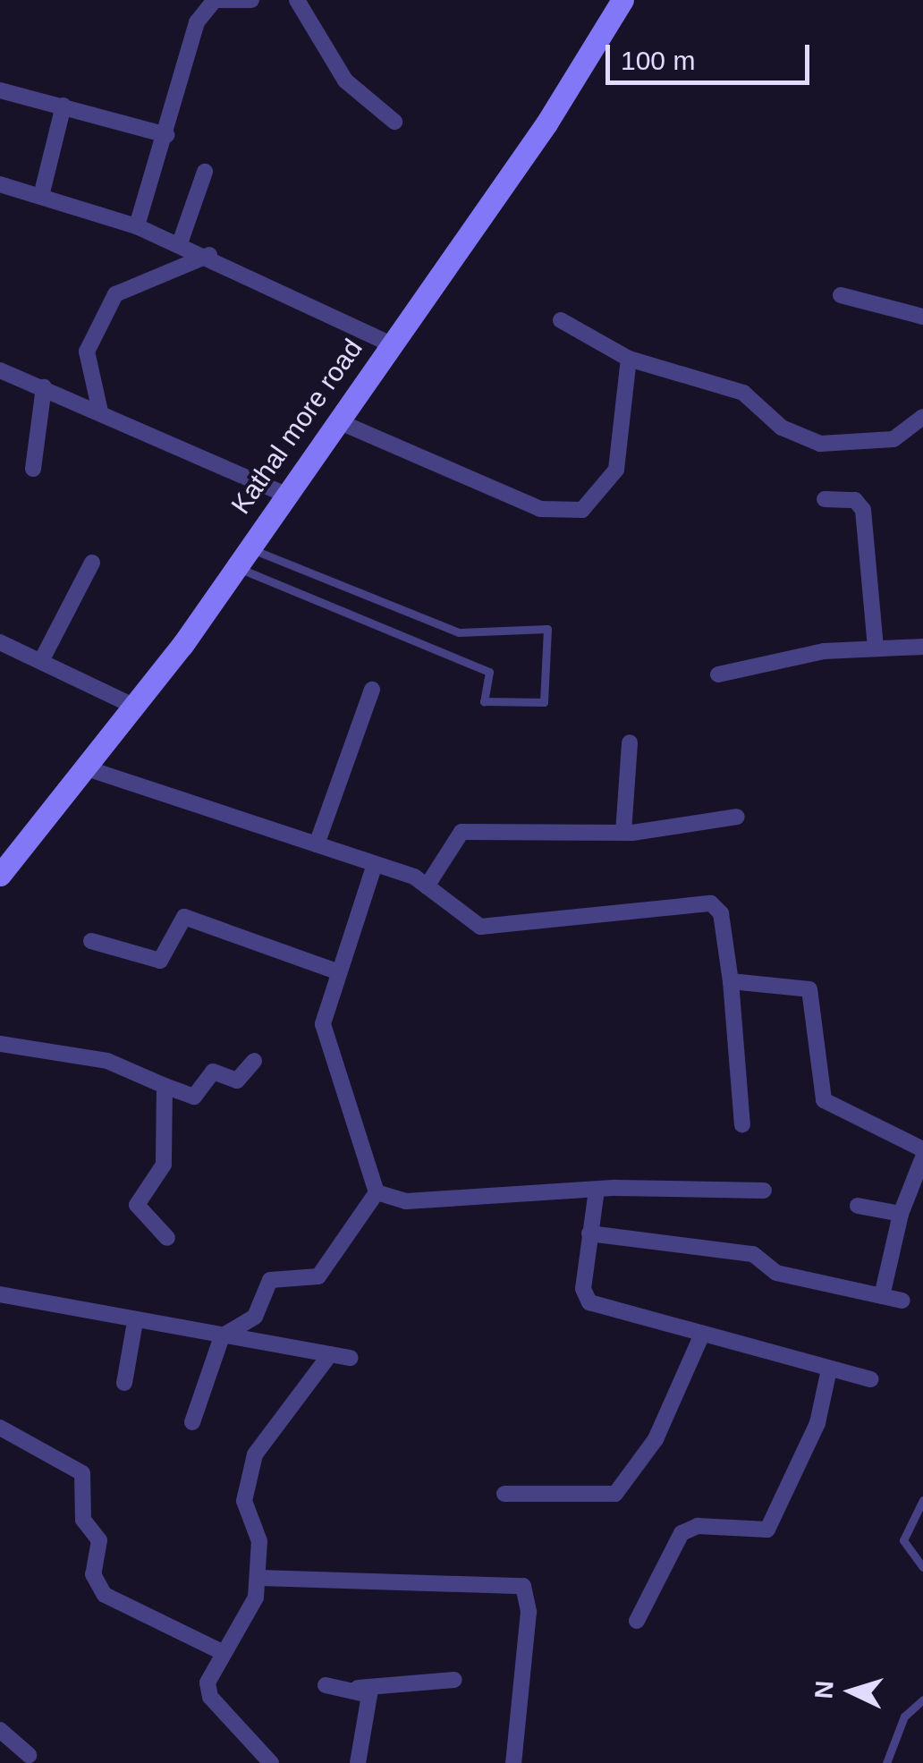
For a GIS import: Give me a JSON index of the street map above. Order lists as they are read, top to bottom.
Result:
{
  "streets": {
    "main road": ["Kathal more road"]
  },
  "scale_bar": "100 m",
  "north": "left"
}
